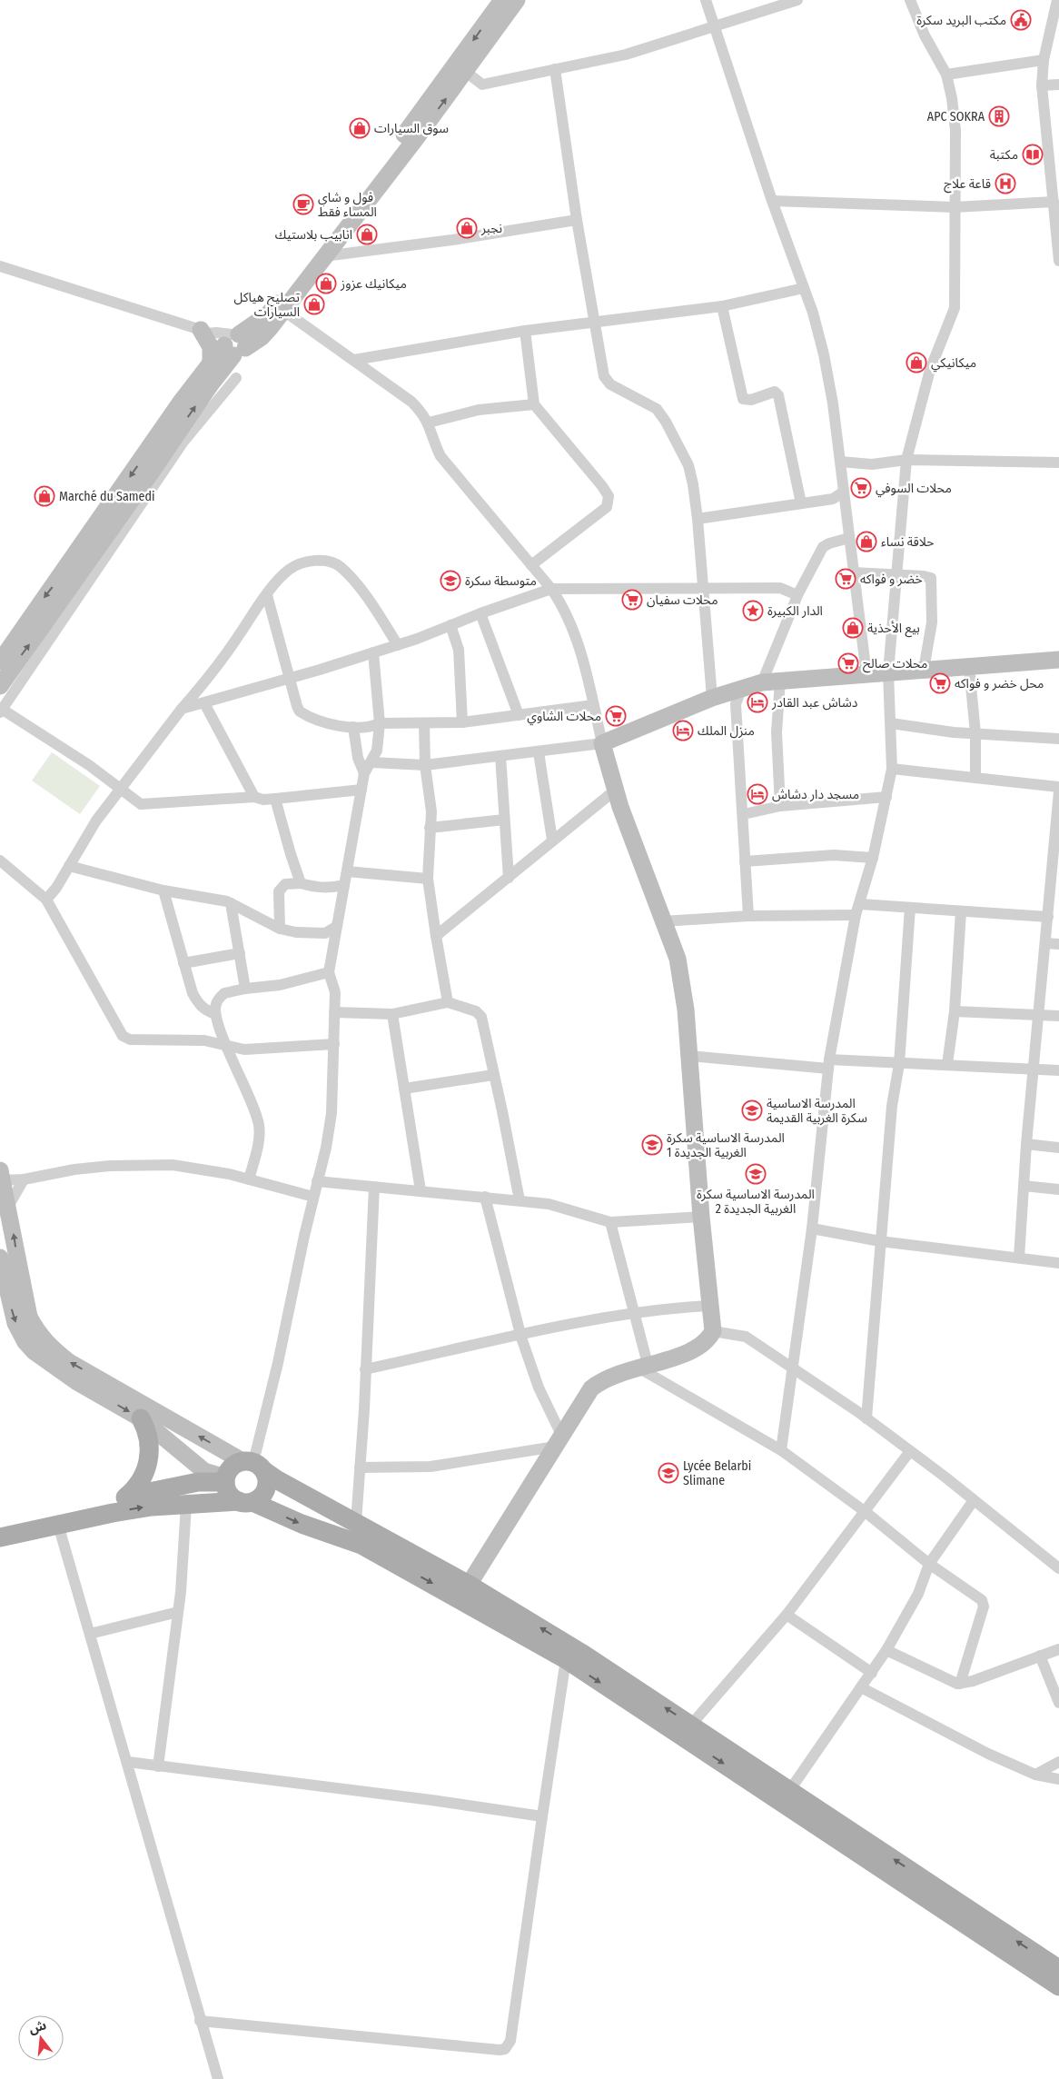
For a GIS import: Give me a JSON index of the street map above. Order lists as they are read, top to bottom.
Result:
{
  "places": {
    "public building": ["مكتب البريد سكرة"],
    "building": ["APC SOKRA"],
    "shop": [
      "سوق السيارات",
      "نجبر",
      "انابيب بلاستيك",
      "ميكانيك عزوز",
      "تصليح هياكل السيارات",
      "ميكانيكي",
      "Marché du Samedi",
      "حلاقة نساء",
      "بيع الأحذية"
    ],
    "library": ["مكتبة"],
    "hospital": ["قاعة علاج"],
    "cafe": ["فول و شاي المساء فقط"],
    "supermarket": [
      "محلات السوفي",
      "خضر و فواكه",
      "محلات سفيان",
      "محلات صالح",
      "محل خضر و فواكه",
      "محلات الشاوي"
    ],
    "school or university": [
      "متوسطة سكرة",
      "المدرسة الاساسية سكرة الغربية القديمة",
      "المدرسة الاساسية سكرة الغربية الجديدة 1",
      "المدرسة الاساسية سكرة الغربية الجديدة 2",
      "Lycée Belarbi Slimane"
    ],
    "place": ["الدار الكبيرة"],
    "hotel": ["دشاش عبد القادر", "منزل الملك", "مسجد دار دشاش"]
  },
  "north": "top"
}
